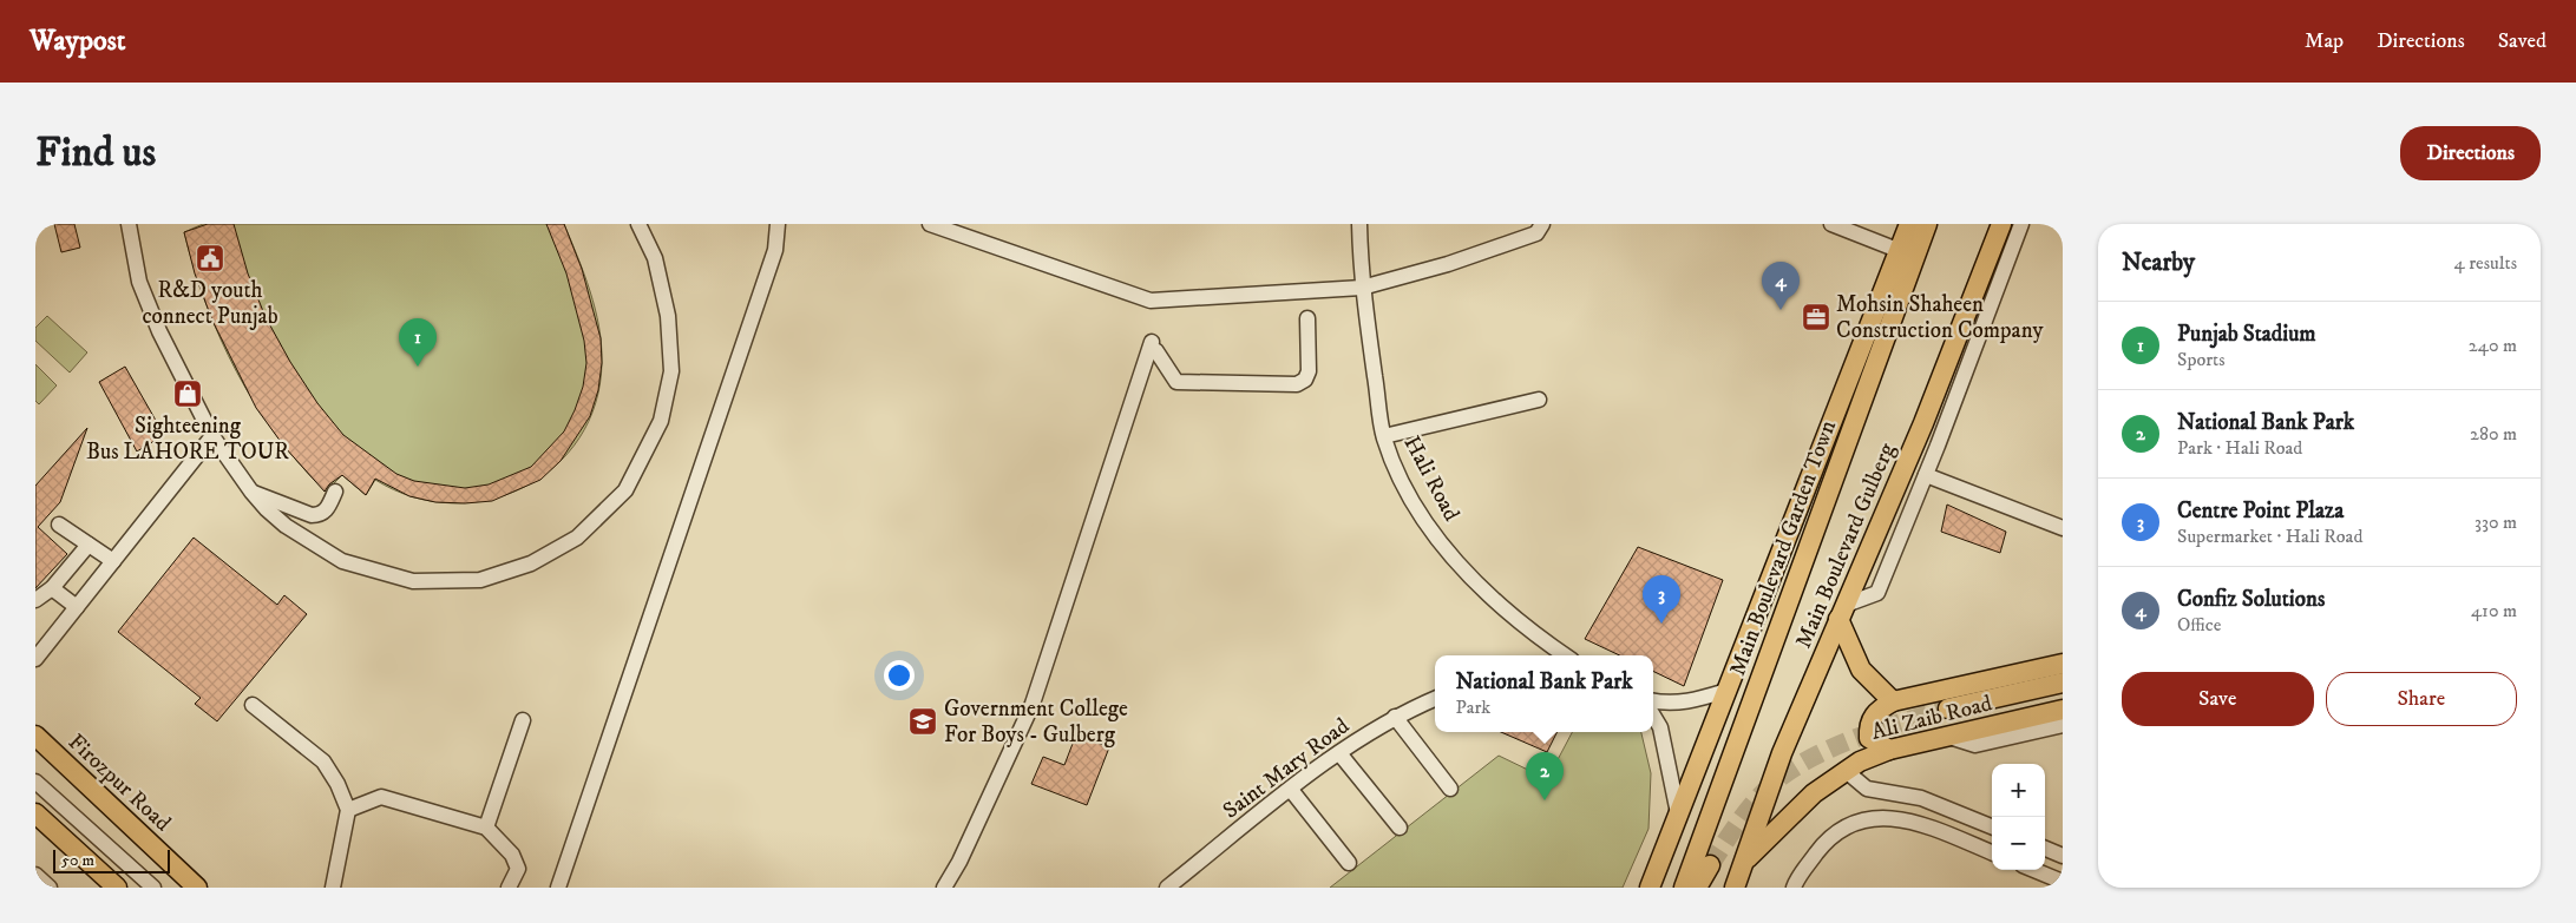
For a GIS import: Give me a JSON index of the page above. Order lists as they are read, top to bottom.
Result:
{
  "streets": {
    "main road": [
      "Main Boulevard Gulberg",
      "Main Boulevard Garden Town",
      "Ali Zaib Road",
      "Firozpur Road"
    ],
    "street": ["Hali Road", "Saint Mary Road"]
  },
  "crossings": [
    ["Main Boulevard Gulberg", "Ali Zaib Road"]
  ],
  "places": {
    "public building": ["R&D youth connect Punjab"],
    "office": ["Mohsin Shaheen Construction Company"],
    "shop": ["Sighteening Bus LAHORE TOUR"],
    "school or university": ["Government College For Boys - Gulberg"]
  },
  "scale_bar": "50 m",
  "page": {
    "header": "Waypost",
    "nav": ["Map", "Directions", "Saved"],
    "buttons": [
      "Directions",
      ["Save", "Share"]
    ],
    "title": "Find us",
    "heading": ["Nearby", "4 results"],
    "pins": [
      "4",
      "1",
      "3",
      "2"
    ],
    "list": [
      {
        "mark": "1",
        "name": "Punjab Stadium",
        "note": "Sports",
        "value": "240 m"
      },
      {
        "mark": "2",
        "name": "National Bank Park",
        "note": "Park · Hali Road",
        "value": "280 m"
      },
      {
        "mark": "3",
        "name": "Centre Point Plaza",
        "note": "Supermarket · Hali Road",
        "value": "330 m"
      },
      {
        "mark": "4",
        "name": "Confiz Solutions",
        "note": "Office",
        "value": "410 m"
      }
    ],
    "popup": ["National Bank Park", "Park"],
    "map_buttons": ["+", "−"],
    "scale": "50 m"
  }
}
